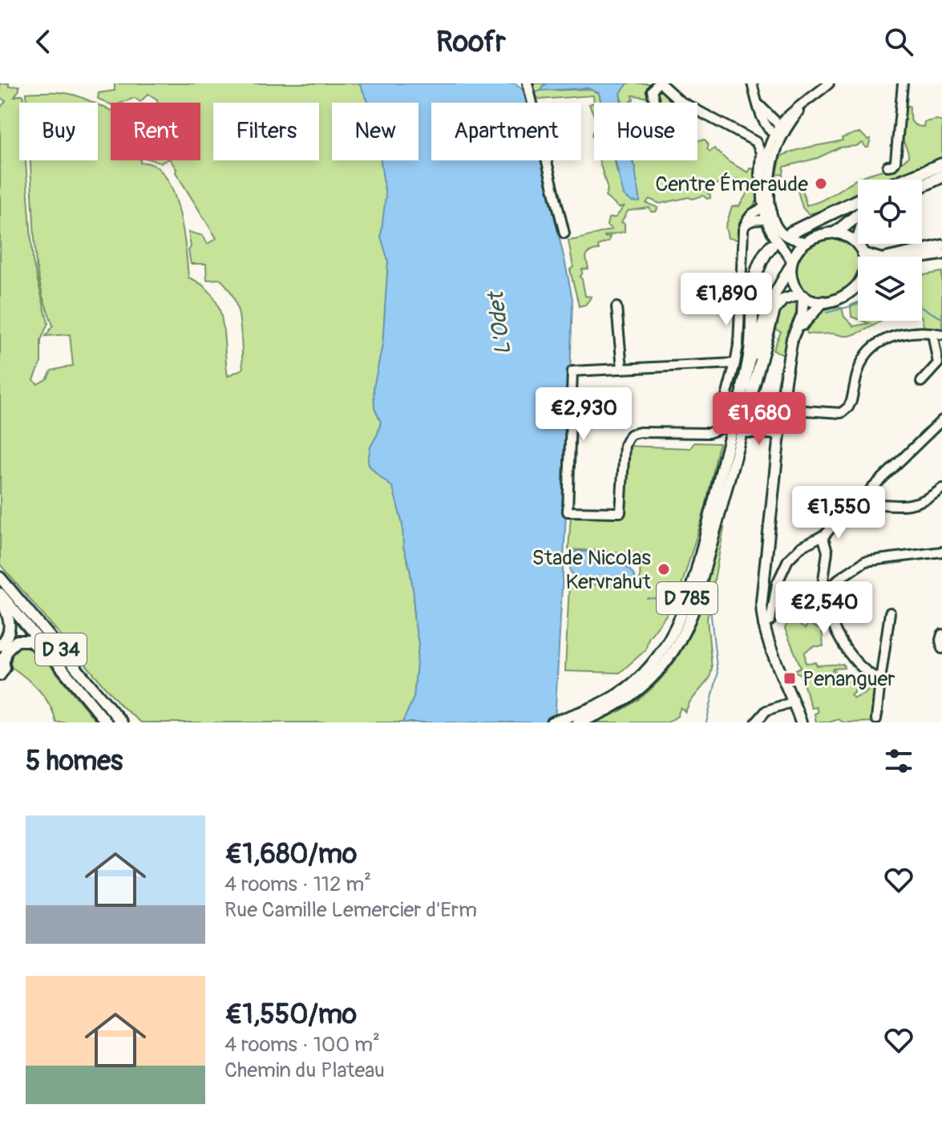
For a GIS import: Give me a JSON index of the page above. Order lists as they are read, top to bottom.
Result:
{
  "streets": {
    "highway": ["D 785"],
    "main road": ["D 34"]
  },
  "water": ["L'Odet"],
  "places": {
    "other": ["Centre Émeraude", "Stade Nicolas Kervrahut"],
    "transit": ["Penanguer"]
  },
  "page": {
    "header": "Roofr",
    "chip": [
      "Buy",
      "Rent",
      "Filters",
      "New",
      "Apartment",
      "House"
    ],
    "price": [
      "€1,890",
      "€2,930",
      "€1,680",
      "€1,550",
      "€2,540"
    ],
    "heading": "5 homes",
    "list": [
      {
        "name": "€1,680/mo",
        "note": "4 rooms · 112 m² · Rue Camille Lemercier d'Erm"
      },
      {
        "name": "€1,550/mo",
        "note": "4 rooms · 100 m² · Chemin du Plateau"
      }
    ]
  }
}
